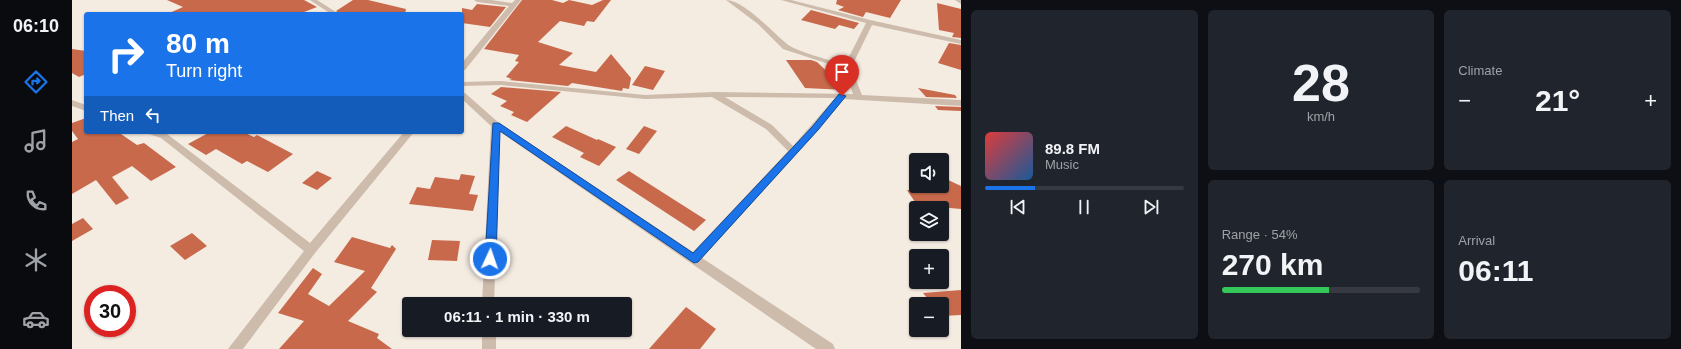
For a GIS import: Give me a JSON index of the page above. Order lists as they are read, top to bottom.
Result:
{
  "page": {
    "tabs": "06:10",
    "tile": [
      ["28", "km/h"],
      "Climate",
      ["Range · 54%", "270 km"],
      ["Arrival", "06:11"]
    ],
    "turn": ["80 m", "Turn right"],
    "heat": ["−", "21°", "+"],
    "then": "Then",
    "song": ["89.8 FM", "Music"],
    "map_buttons": ["+", "−"],
    "limit": "30",
    "trip": "06:11 · 1 min · 330 m"
  }
}
